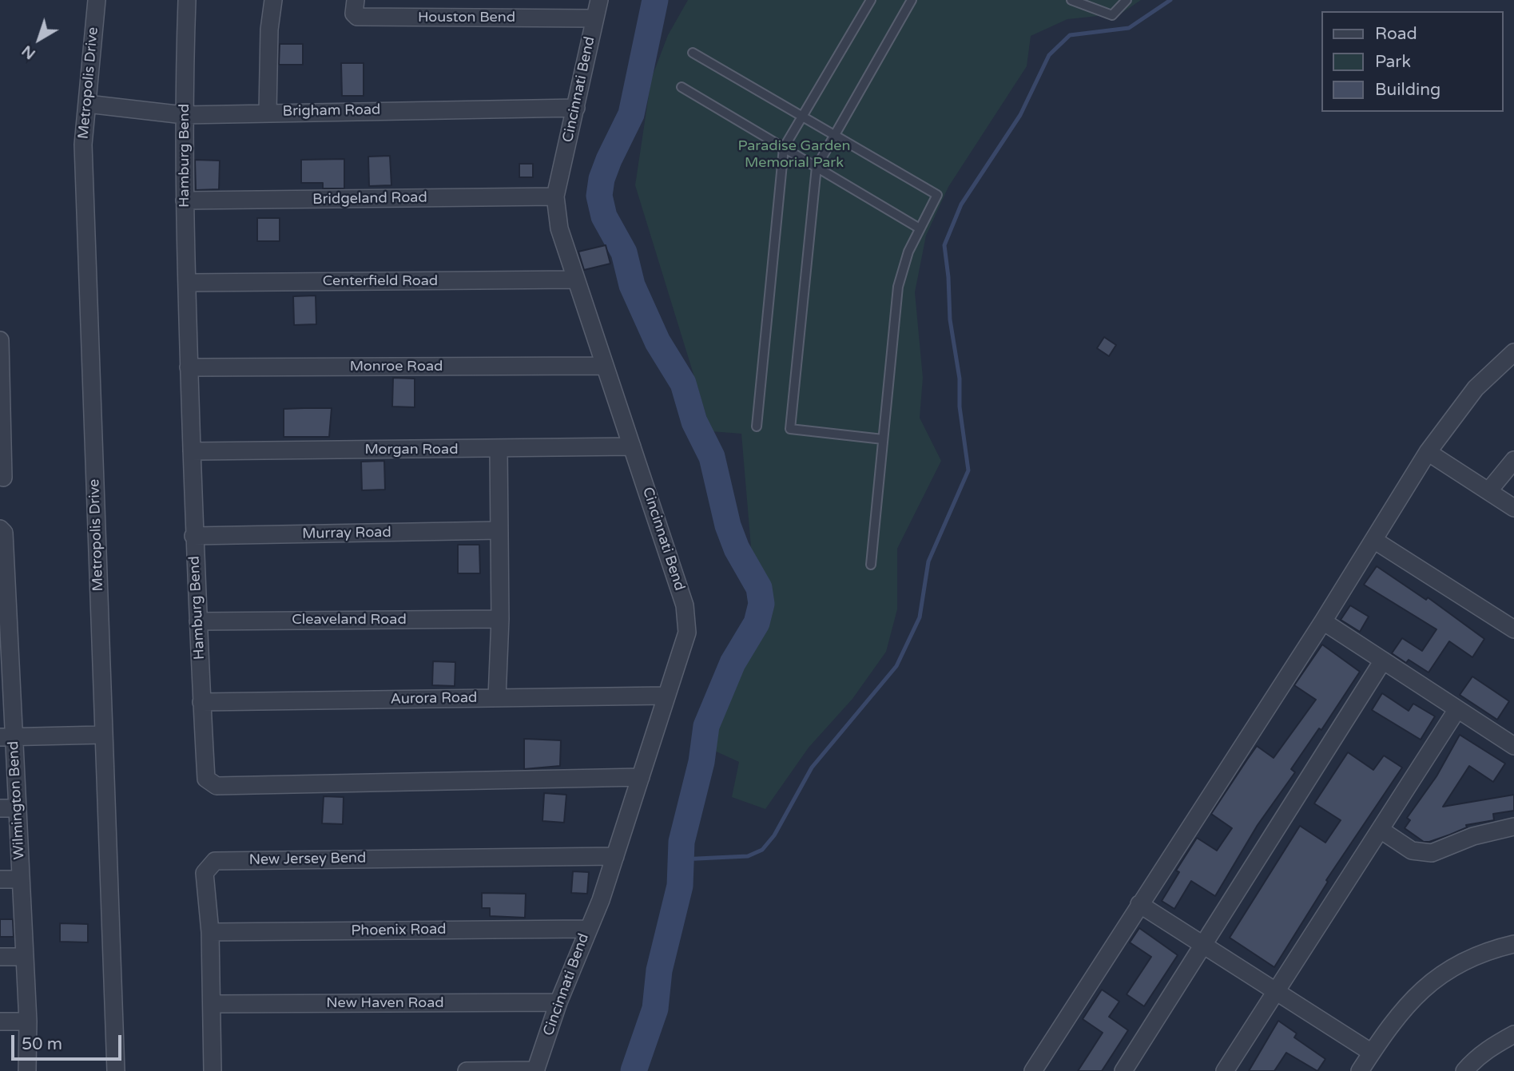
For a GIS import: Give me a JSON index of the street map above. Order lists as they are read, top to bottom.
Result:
{
  "streets": {
    "street": [
      "Houston Bend",
      "Metropolis Drive",
      "Cincinnati Bend",
      "Brigham Road",
      "Hamburg Bend",
      "Bridgeland Road",
      "Centerfield Road",
      "Monroe Road",
      "Morgan Road",
      "Murray Road",
      "Cleaveland Road",
      "Aurora Road",
      "Wilmington Bend",
      "New Jersey Bend",
      "Phoenix Road",
      "New Haven Road"
    ]
  },
  "crossings": [
    ["Houston Bend", "Cincinnati Bend"],
    ["Metropolis Drive", "Brigham Road"],
    ["Cincinnati Bend", "Brigham Road"],
    ["Cincinnati Bend", "Hamburg Bend"],
    ["Cincinnati Bend", "Bridgeland Road"],
    ["Cincinnati Bend", "Centerfield Road"],
    ["Cincinnati Bend", "Monroe Road"],
    ["Cincinnati Bend", "Morgan Road"],
    ["Cincinnati Bend", "Aurora Road"],
    ["Cincinnati Bend", "New Jersey Bend"],
    ["Cincinnati Bend", "Phoenix Road"],
    ["Cincinnati Bend", "New Haven Road"],
    ["Brigham Road", "Hamburg Bend"],
    ["Hamburg Bend", "Bridgeland Road"],
    ["Hamburg Bend", "Centerfield Road"],
    ["Hamburg Bend", "Monroe Road"],
    ["Hamburg Bend", "Morgan Road"],
    ["Hamburg Bend", "Murray Road"],
    ["Hamburg Bend", "Cleaveland Road"],
    ["Hamburg Bend", "Aurora Road"],
    ["New Jersey Bend", "Phoenix Road"],
    ["New Jersey Bend", "New Haven Road"]
  ],
  "parks": ["Paradise Garden Memorial Park"],
  "legend": ["Road", "Park", "Building"],
  "scale_bar": "50 m",
  "north": "bottom left"
}
